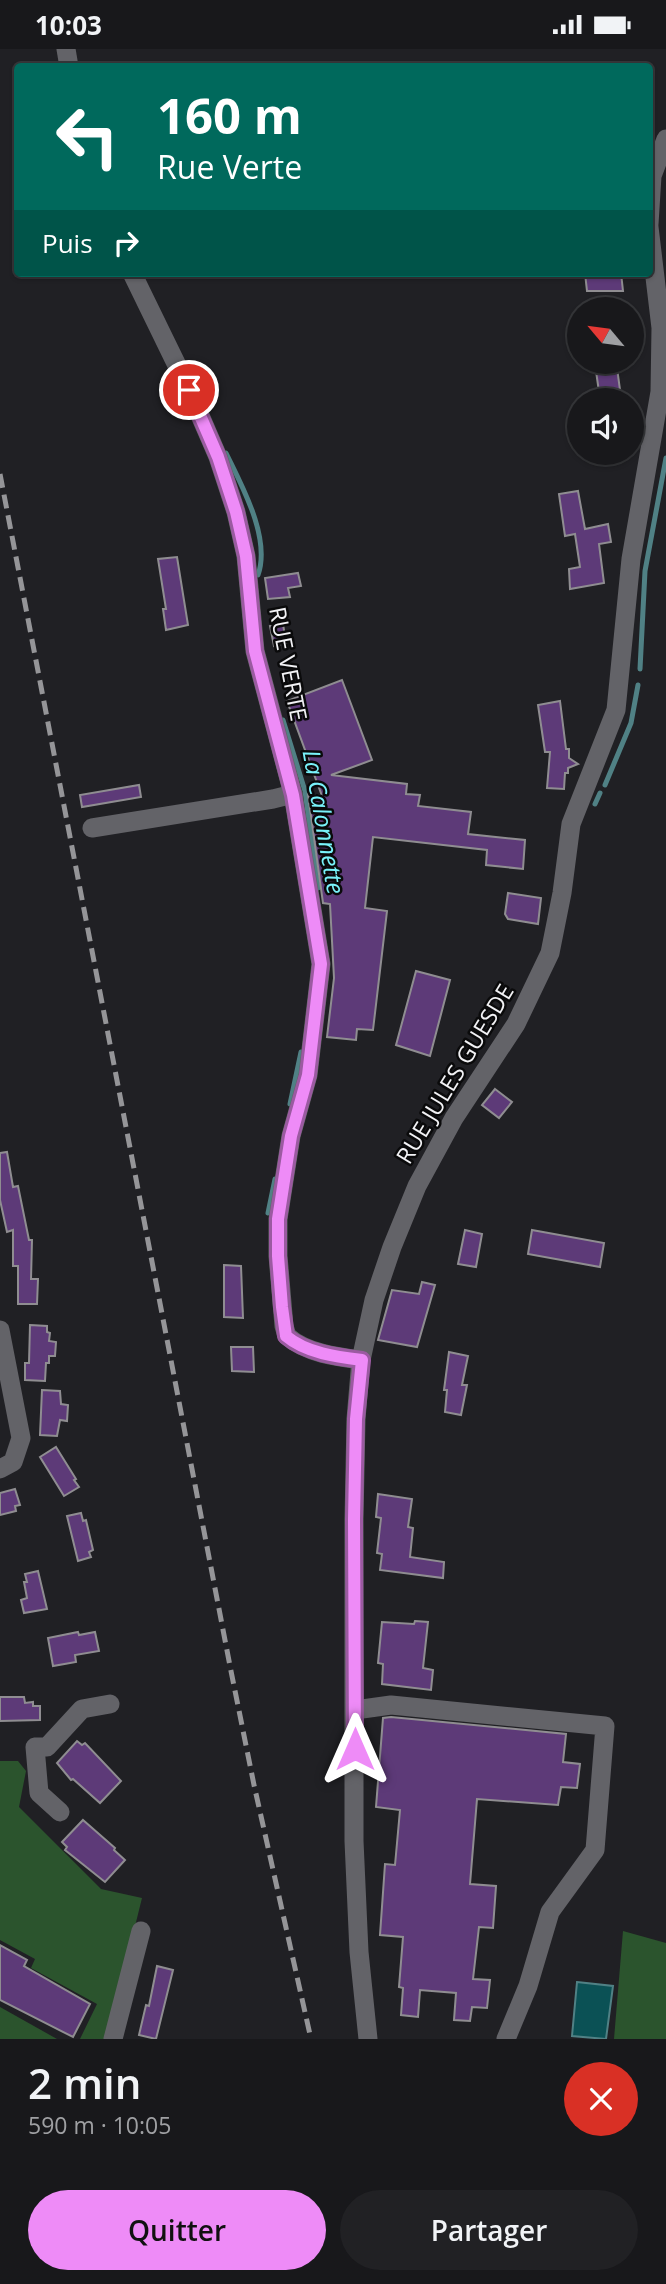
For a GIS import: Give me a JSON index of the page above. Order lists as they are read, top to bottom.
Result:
{
  "streets": {
    "street": ["RUE VERTE", "RUE JULES GUESDE"]
  },
  "crossings": [
    ["RUE VERTE", "RUE JULES GUESDE"]
  ],
  "water": ["La Calonnette"],
  "north": "top left",
  "page": {
    "status": "10:03",
    "turn": ["160 m", "Rue Verte"],
    "then": "Puis",
    "heading": ["2 min", "590 m · 10:05"],
    "buttons": ["Quitter", "Partager"]
  }
}
